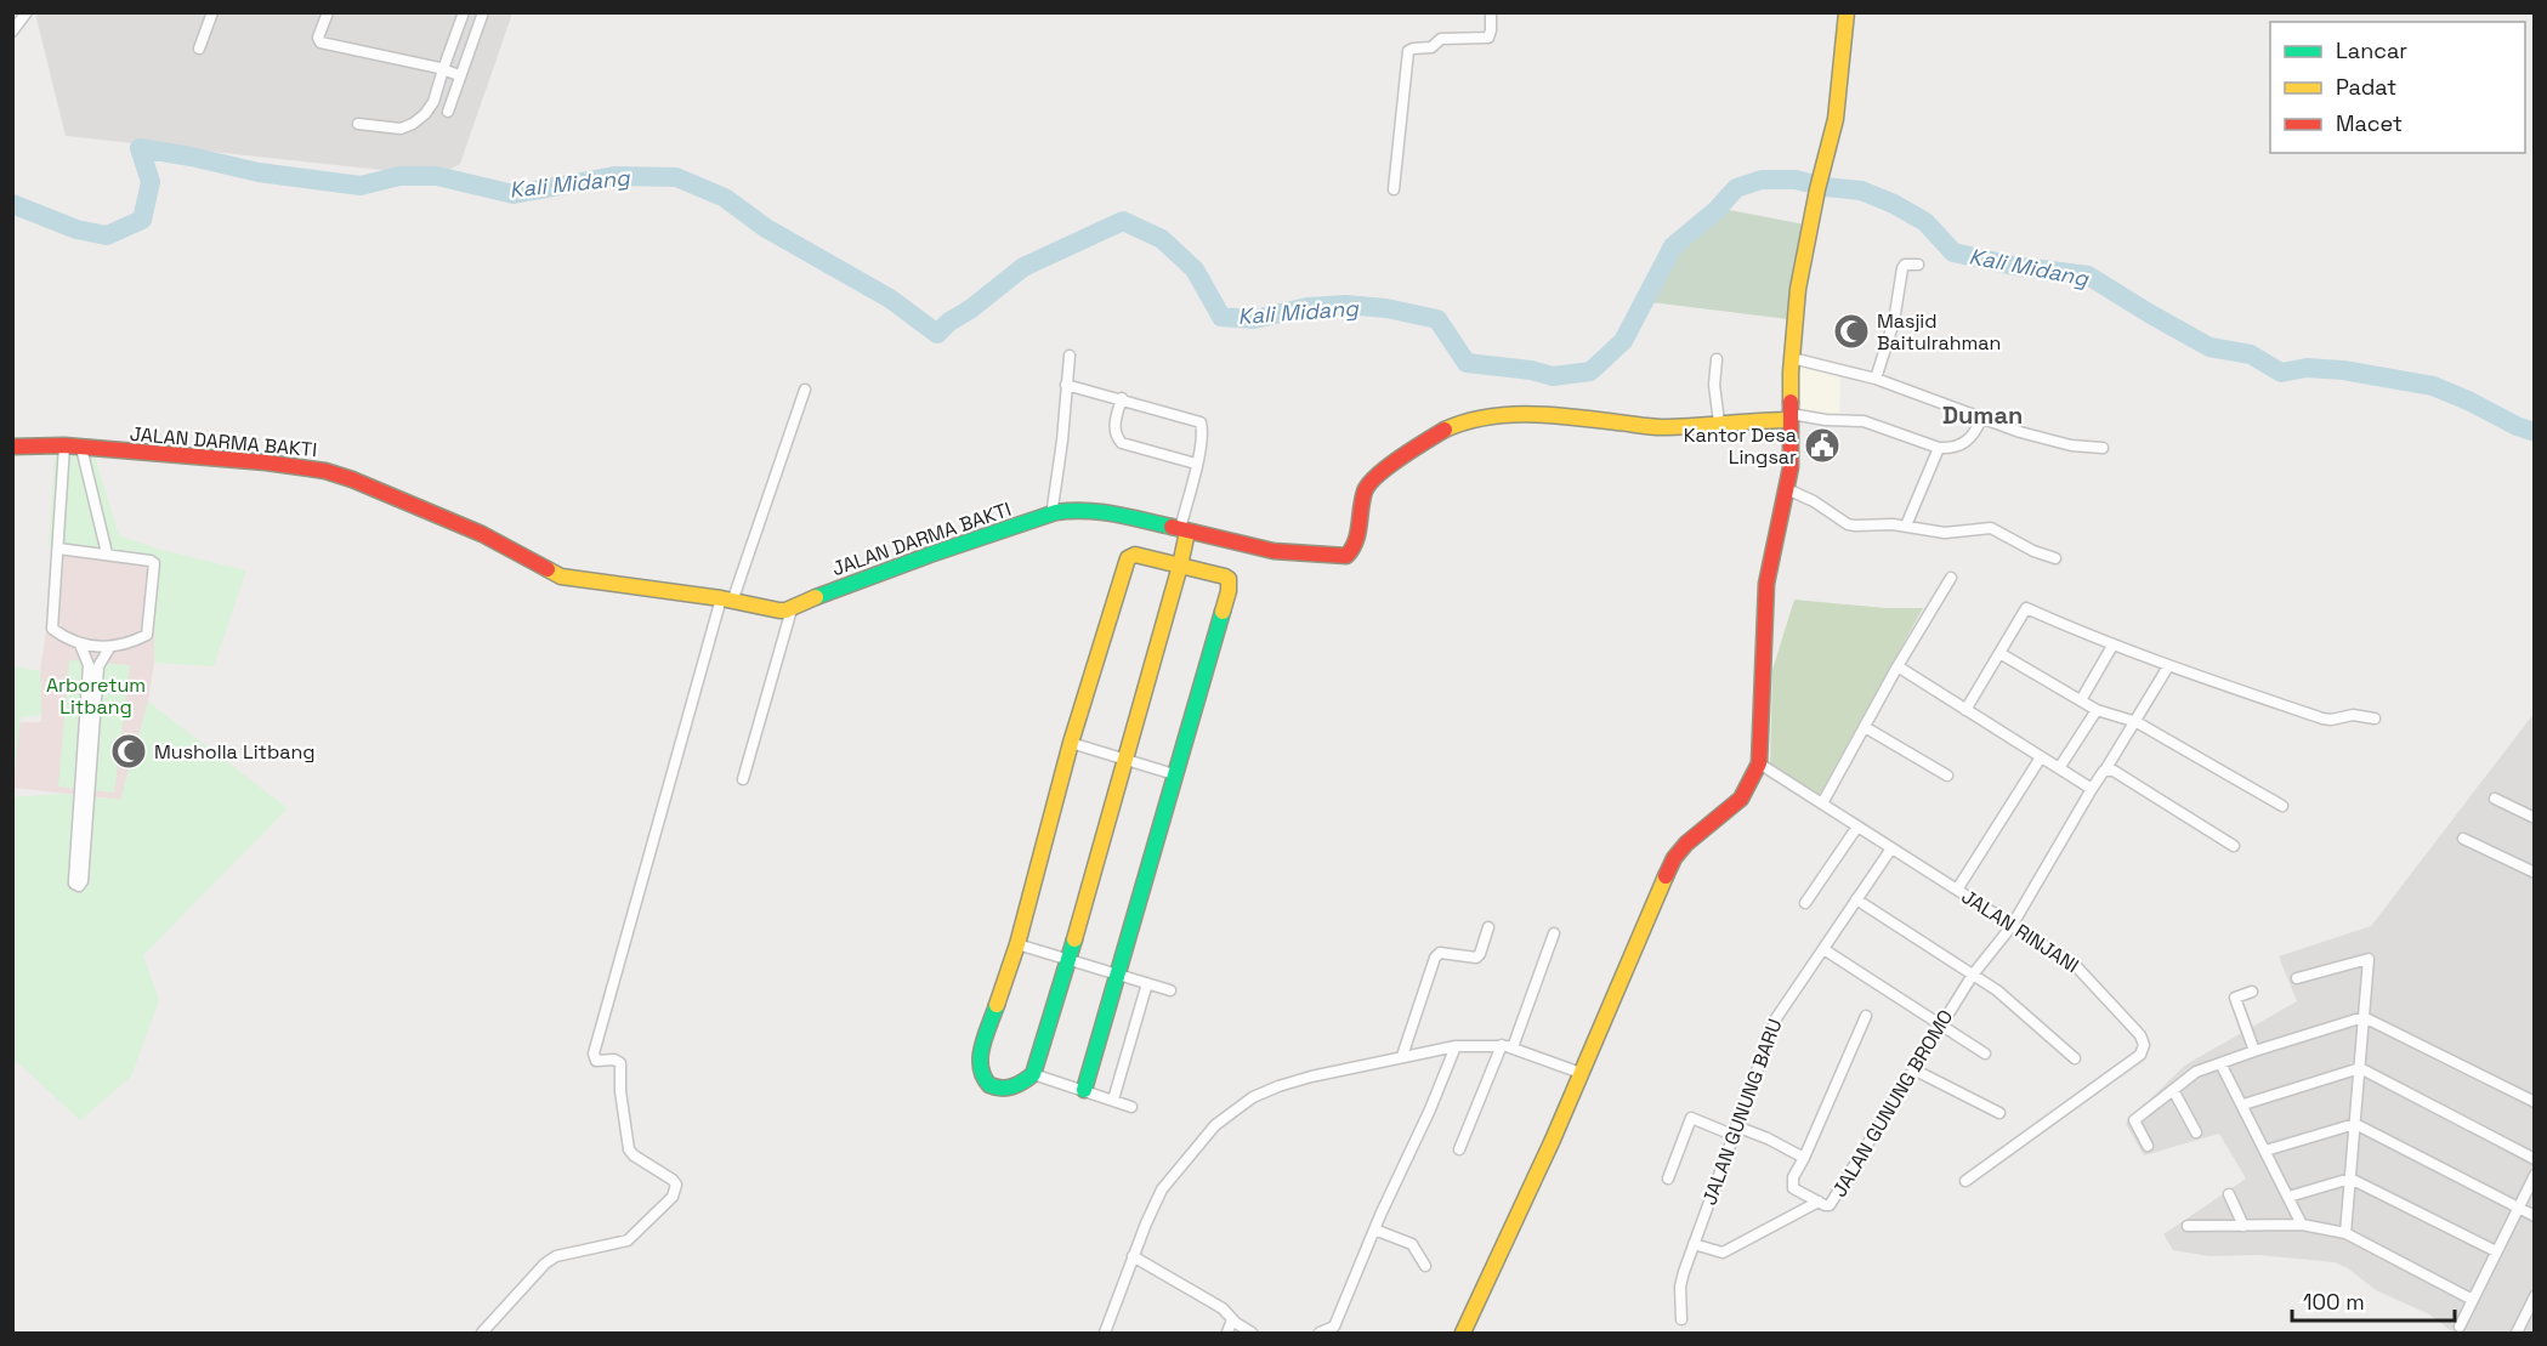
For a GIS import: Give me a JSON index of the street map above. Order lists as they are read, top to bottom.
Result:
{
  "streets": {
    "street": [
      "JALAN DARMA BAKTI",
      "JALAN RINJANI",
      "JALAN GUNUNG BROMO",
      "JALAN GUNUNG BARU"
    ]
  },
  "crossings": [
    ["JALAN RINJANI", "JALAN GUNUNG BROMO"],
    ["JALAN RINJANI", "JALAN GUNUNG BARU"]
  ],
  "districts": ["Duman"],
  "water": ["Kali Midang"],
  "parks": ["Arboretum Litbang"],
  "places": {
    "mosque": ["Masjid Baitulrahman", "Musholla Litbang"],
    "public building": ["Kantor Desa Lingsar"]
  },
  "legend": ["Lancar", "Padat", "Macet"],
  "scale_bar": "100 m"
}
